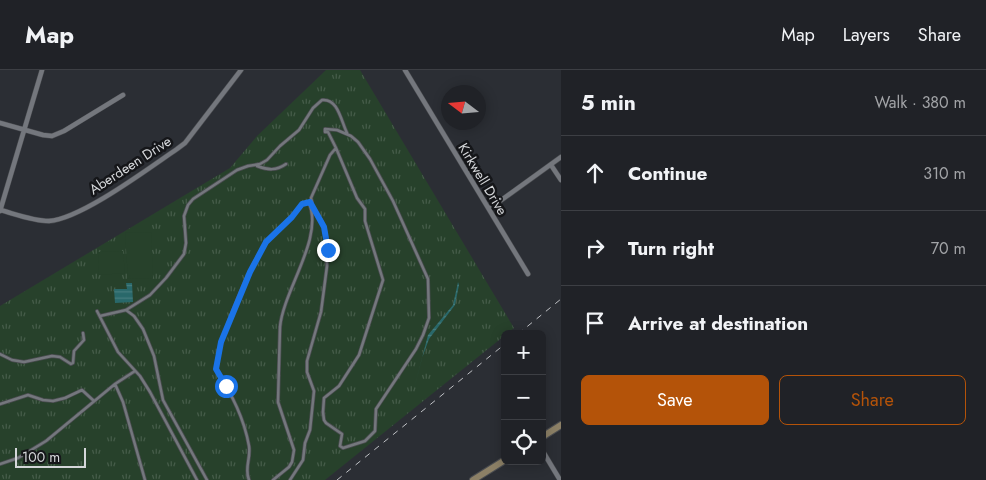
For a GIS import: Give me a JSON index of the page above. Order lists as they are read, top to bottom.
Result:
{
  "streets": {
    "street": ["Aberdeen Drive", "Kirkwell Drive"]
  },
  "scale_bar": "100 m",
  "north": "left",
  "page": {
    "header": "Map",
    "nav": ["Map", "Layers", "Share"],
    "heading": ["5 min", "Walk · 380 m"],
    "list": [
      ["Continue", "310 m"],
      ["Turn right", "70 m"],
      "Arrive at destination"
    ],
    "map_buttons": ["+", "−"],
    "buttons": ["Save", "Share"],
    "scale": "100 m"
  }
}
